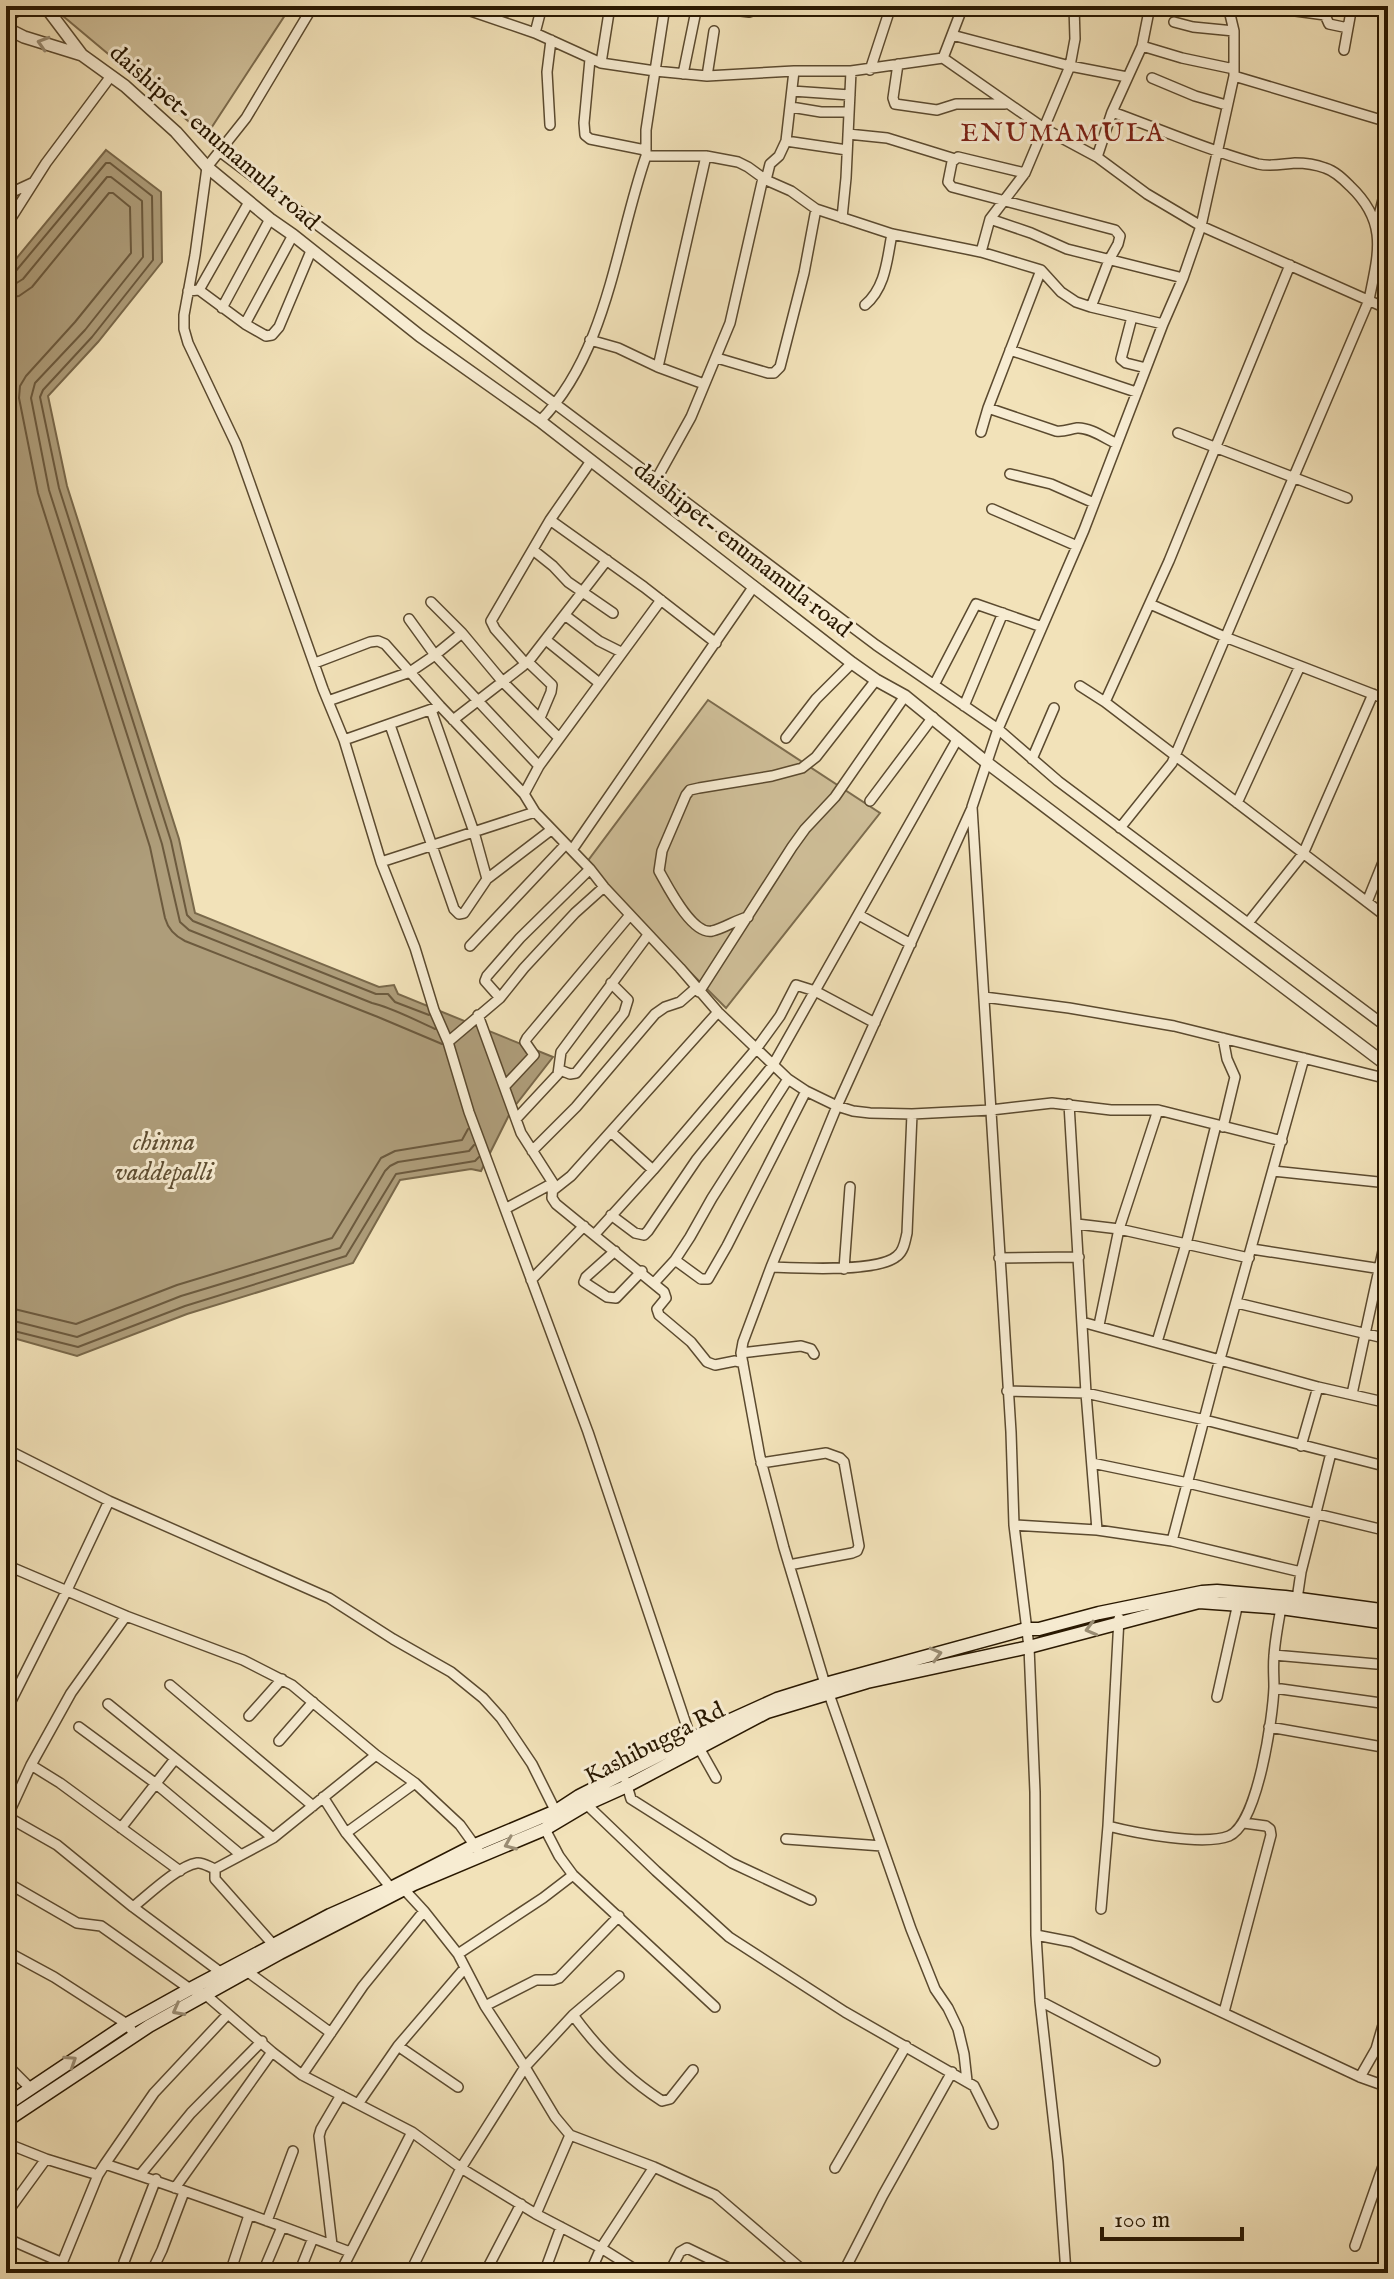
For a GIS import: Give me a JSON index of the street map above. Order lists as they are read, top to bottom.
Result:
{
  "streets": {
    "main road": ["Kashibugga Rd"],
    "street": ["daishipet- enumamula road"]
  },
  "districts": ["ENUMAMULA"],
  "water": ["chinna vaddepalli"],
  "scale_bar": "100 m"
}
